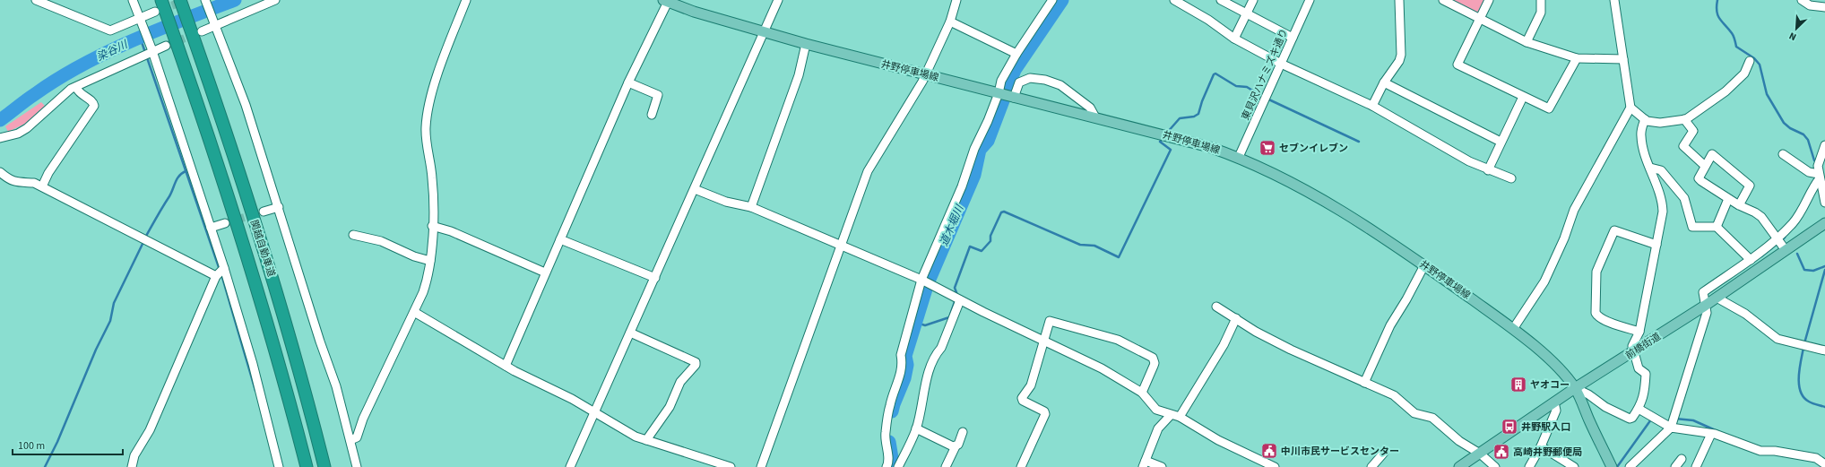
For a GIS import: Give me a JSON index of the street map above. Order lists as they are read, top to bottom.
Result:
{
  "streets": {
    "highway": ["関越自動車道"],
    "main road": ["井野停車場線", "前橋街道"],
    "street": ["東貝沢ハナミズキ通り"]
  },
  "crossings": [
    ["井野停車場線", "東貝沢ハナミズキ通り"],
    ["井野停車場線", "前橋街道"]
  ],
  "water": ["染谷川", "道木堀川"],
  "places": {
    "supermarket": ["セブンイレブン"],
    "building": ["ヤオコー"],
    "bus stop": ["井野駅入口"],
    "public building": ["中川市民サービスセンター", "高崎井野郵便局"]
  },
  "scale_bar": "100 m",
  "north": "bottom left"
}
